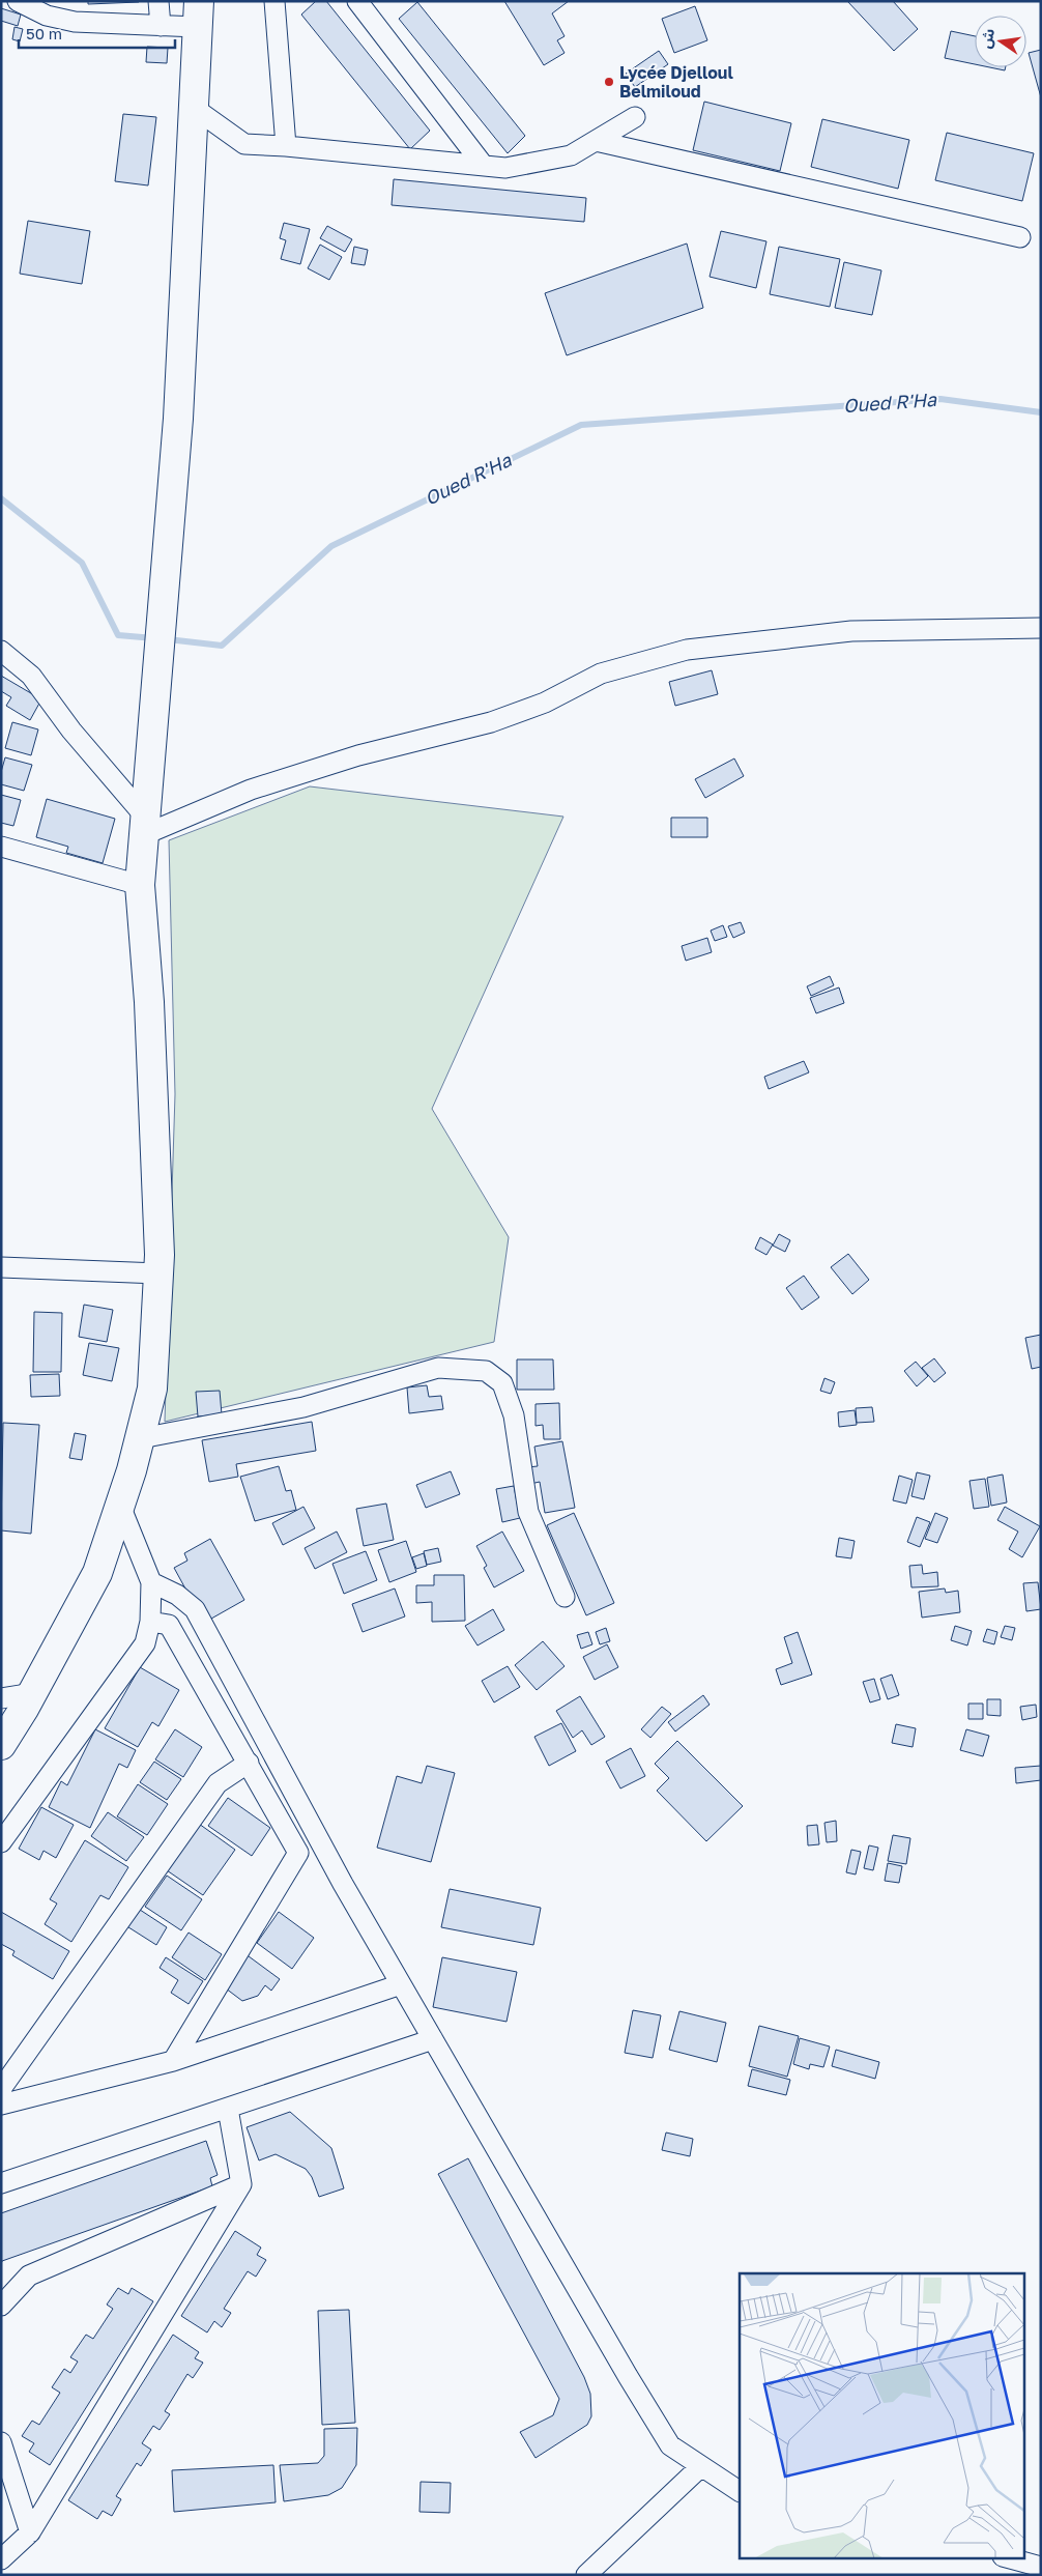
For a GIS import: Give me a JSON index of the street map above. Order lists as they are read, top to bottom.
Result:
{
  "water": ["Oued R'Ha"],
  "places": ["Lycée Djelloul Belmiloud"],
  "scale_bar": "50 m",
  "north": "left"
}
